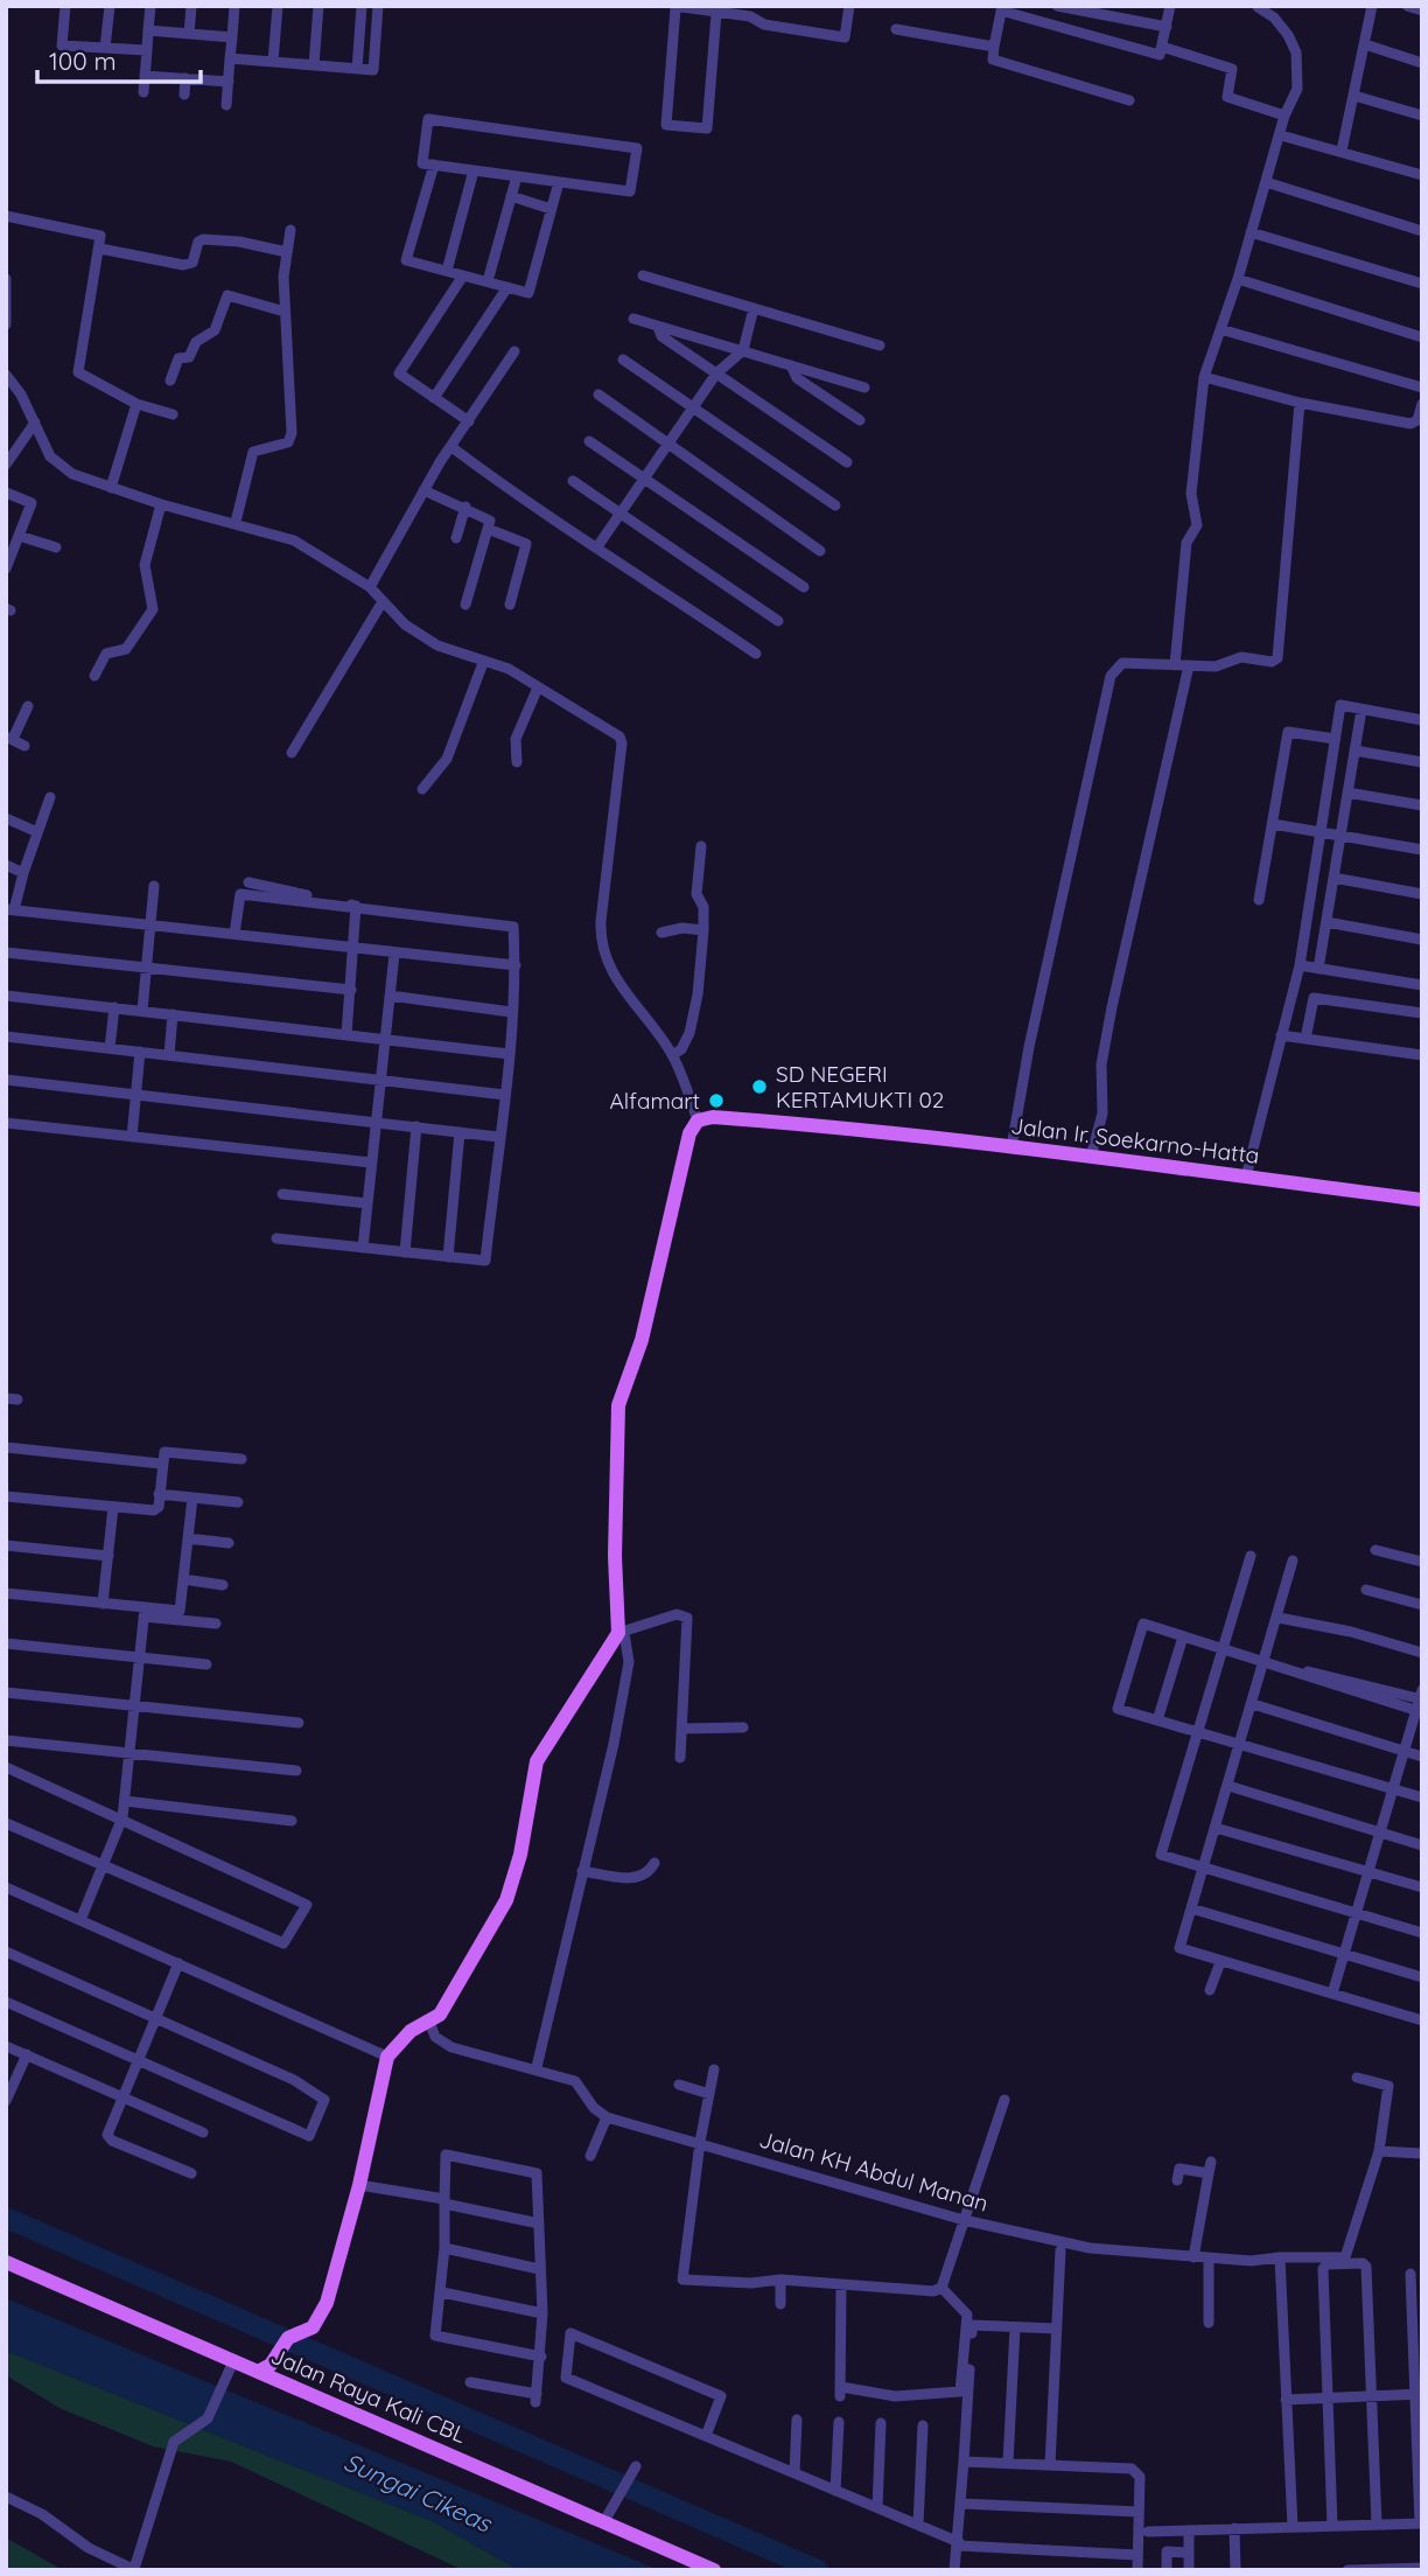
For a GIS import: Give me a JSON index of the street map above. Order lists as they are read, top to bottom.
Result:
{
  "streets": {
    "main road": ["Jalan Ir. Soekarno-Hatta", "Jalan Raya Kali CBL"],
    "street": ["Jalan KH Abdul Manan"]
  },
  "water": ["Sungai Cikeas"],
  "places": ["SD NEGERI KERTAMUKTI 02", "Alfamart"],
  "scale_bar": "100 m"
}
